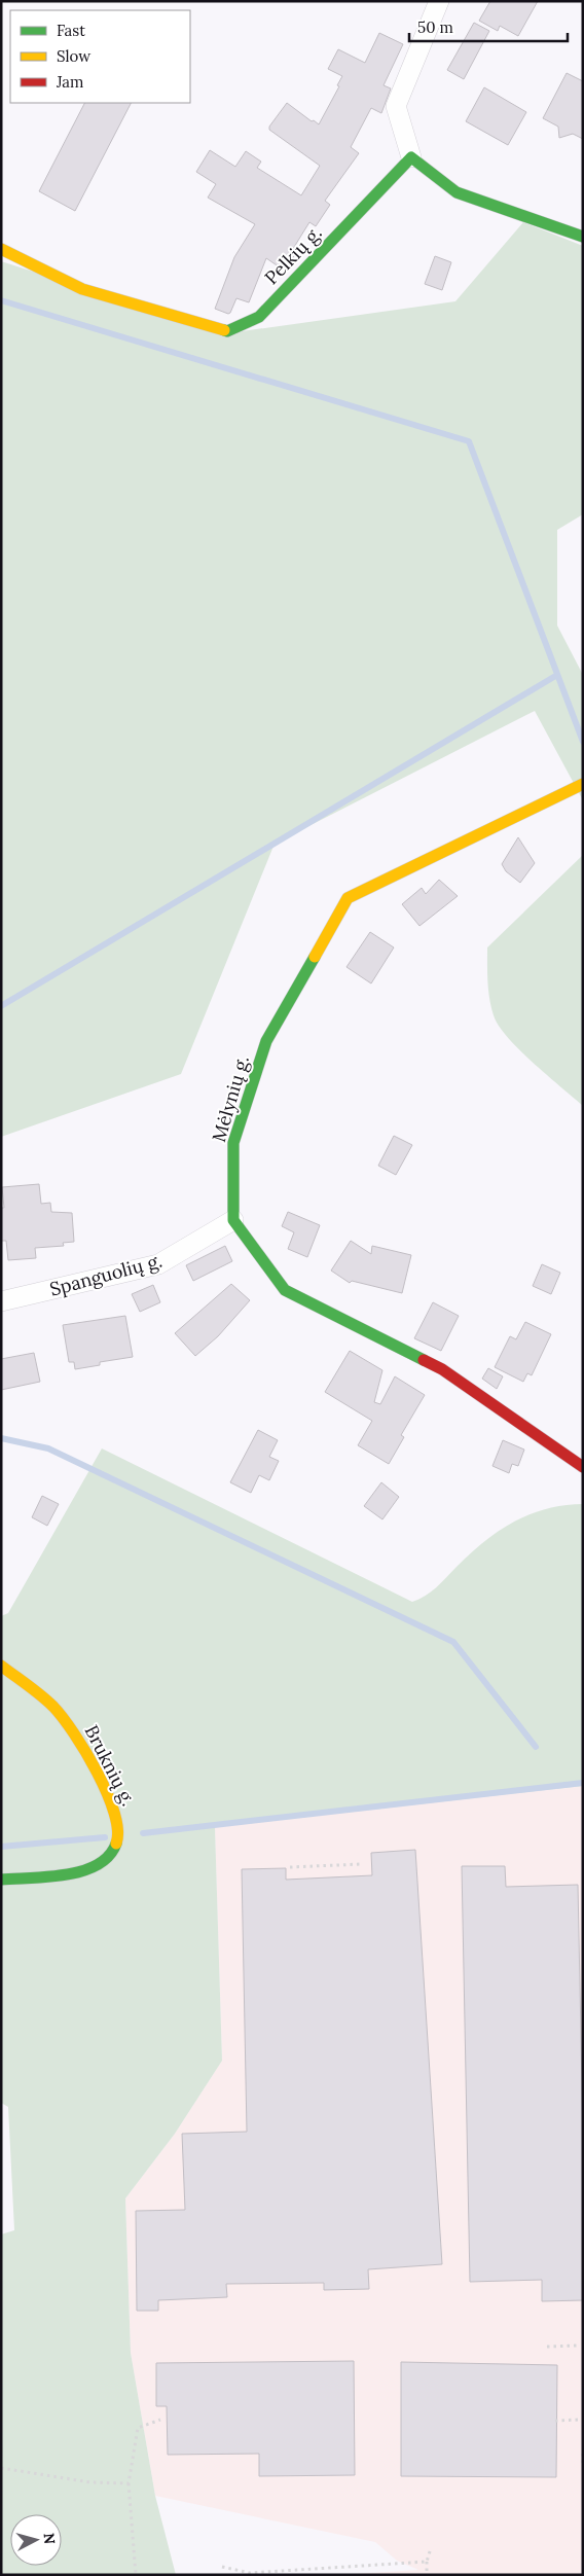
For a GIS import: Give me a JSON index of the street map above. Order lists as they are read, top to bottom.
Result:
{
  "streets": {
    "street": [
      "Pelkių g.",
      "Mėlynių g.",
      "Spanguolių g.",
      "Bruknių g."
    ]
  },
  "crossings": [
    ["Mėlynių g.", "Spanguolių g."]
  ],
  "legend": ["Fast", "Slow", "Jam"],
  "scale_bar": "50 m",
  "north": "right"
}
